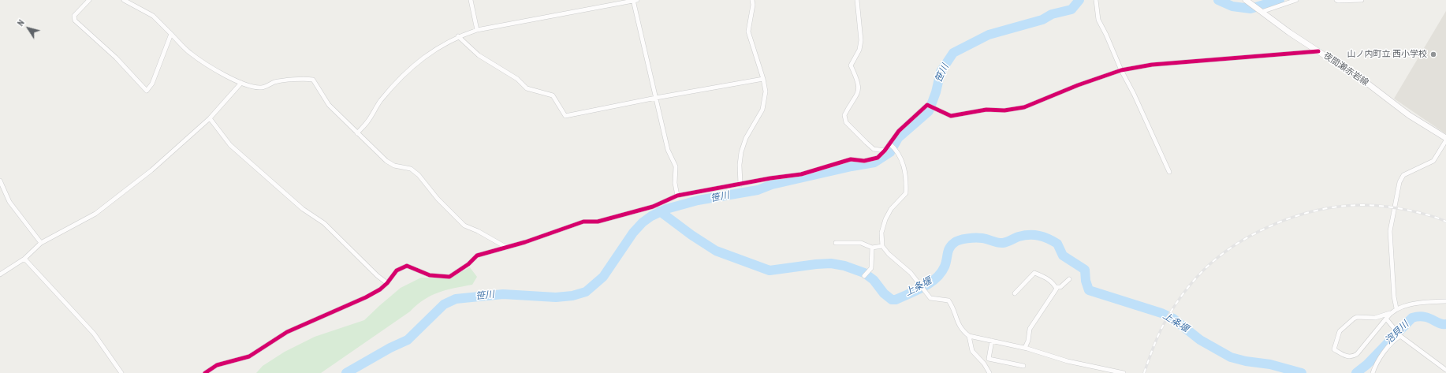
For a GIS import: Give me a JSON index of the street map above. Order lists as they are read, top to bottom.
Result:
{
  "streets": {
    "main road": ["夜間瀬赤岩線"]
  },
  "water": ["笹川", "上条堰", "泡貝川"],
  "places": ["山ノ内町立 西小学校"],
  "north": "top left"
}
